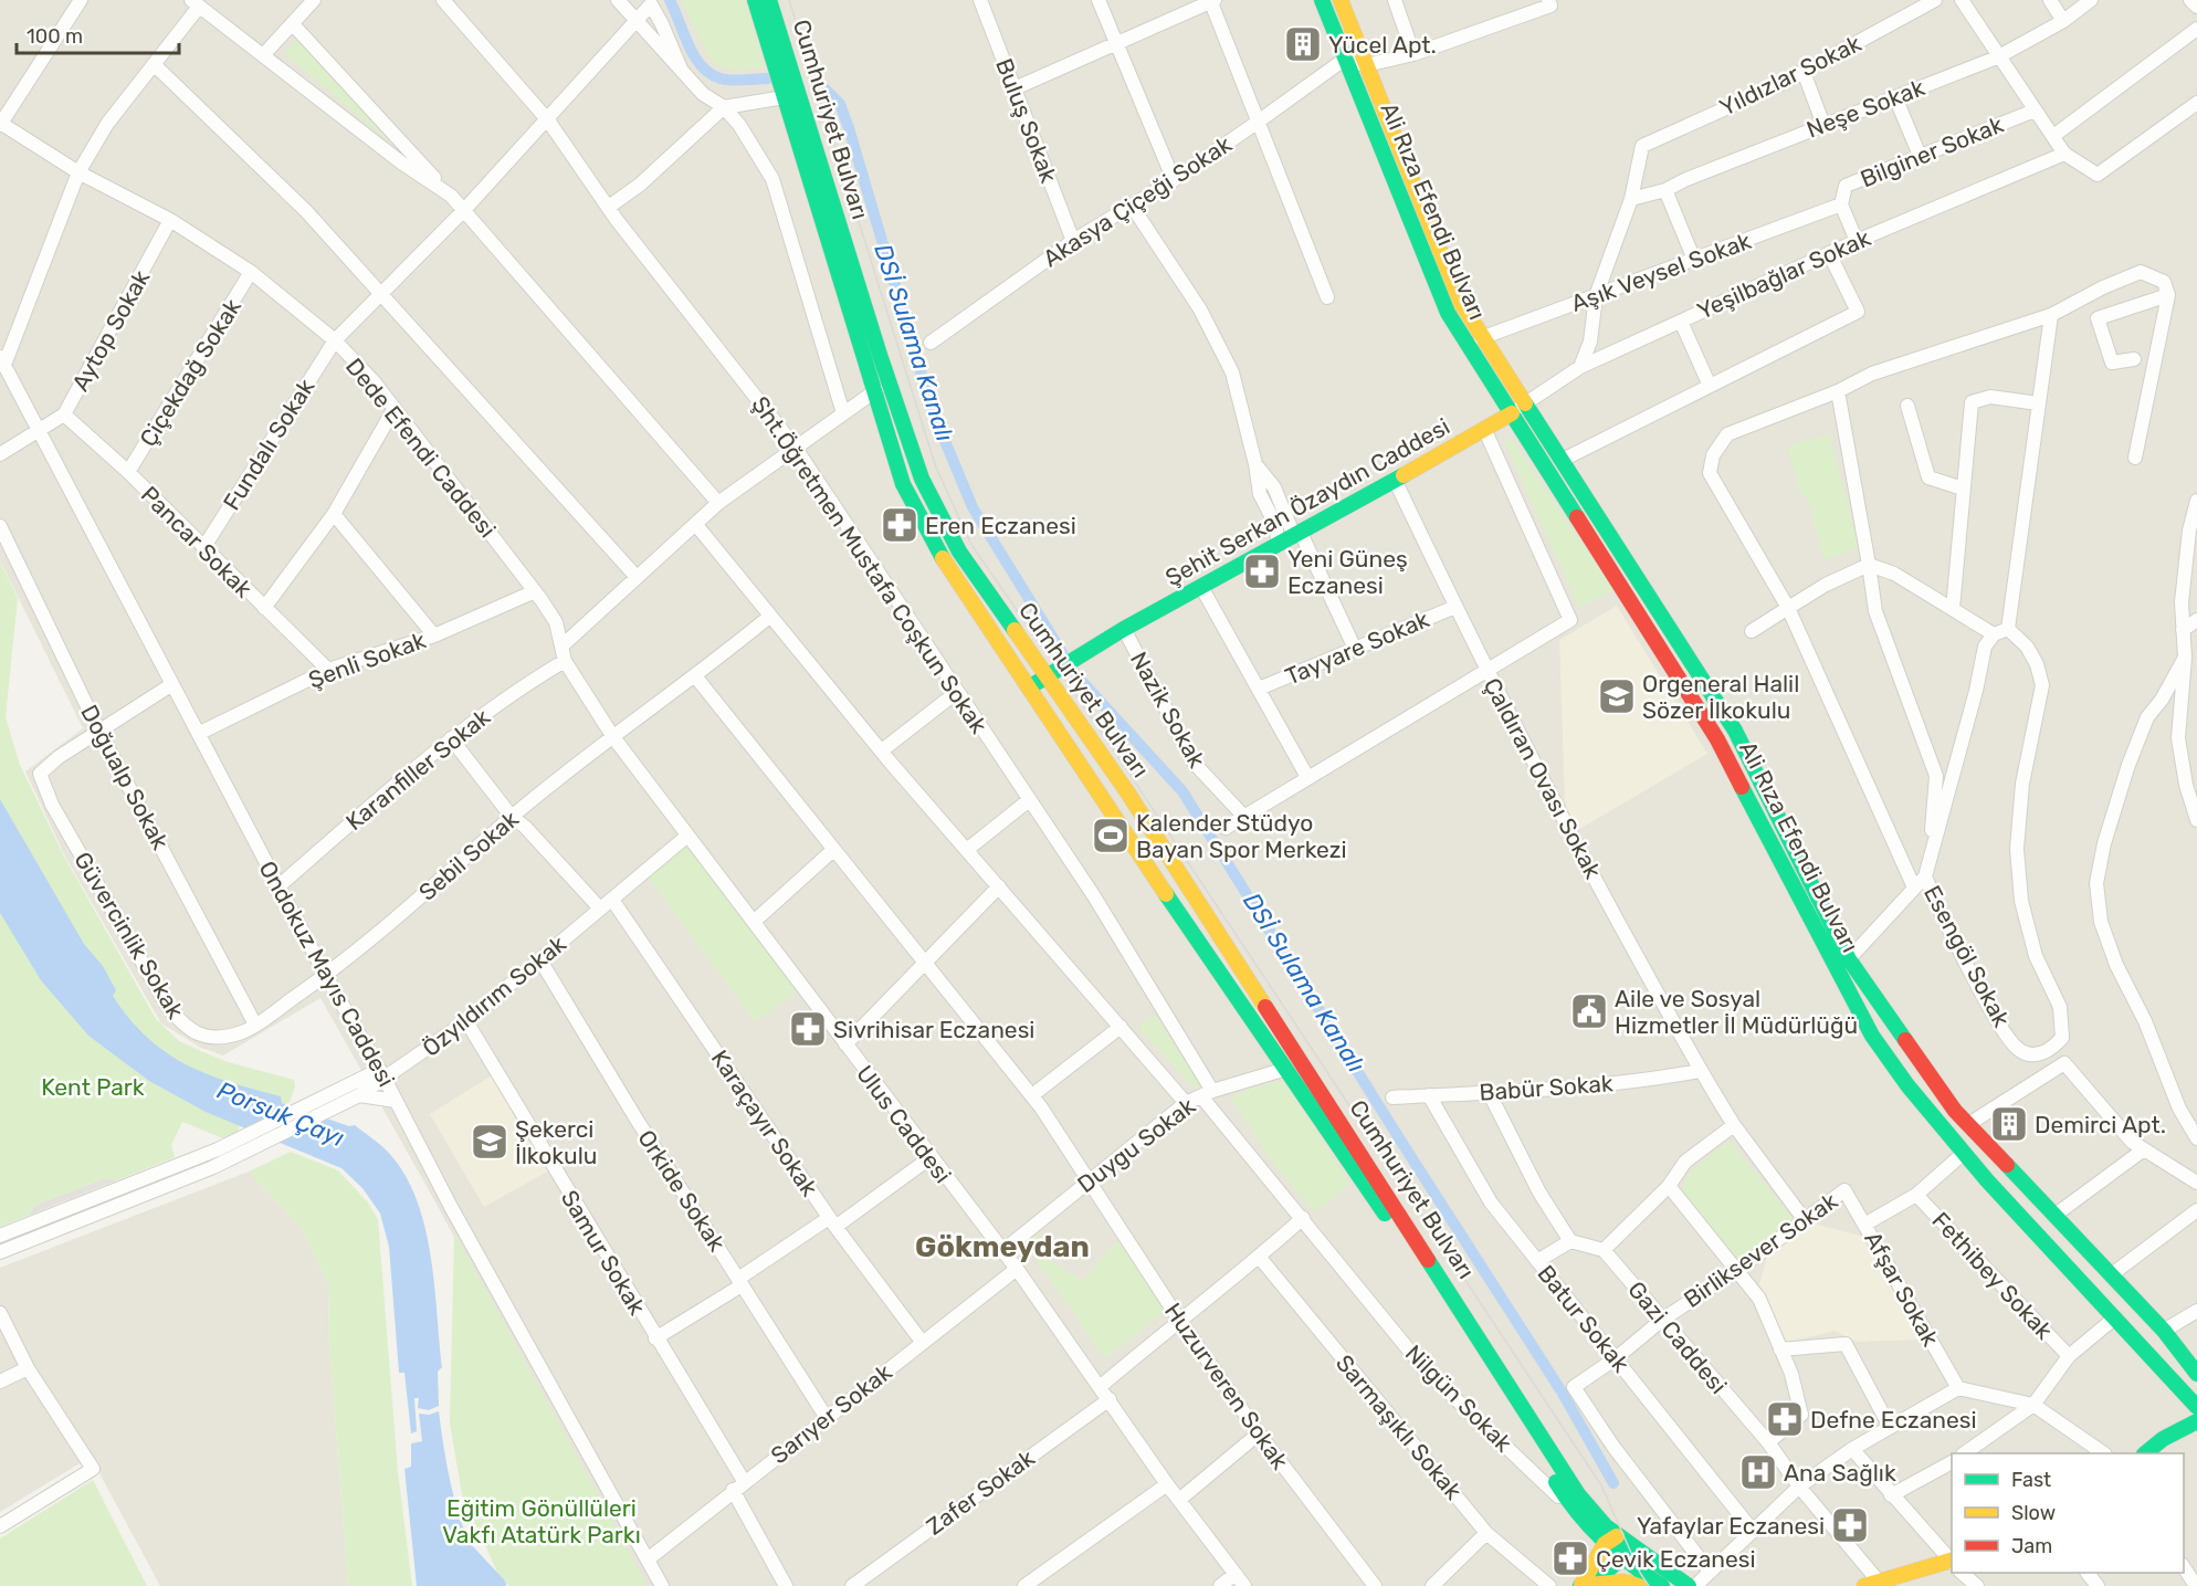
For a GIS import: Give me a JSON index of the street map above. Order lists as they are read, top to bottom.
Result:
{
  "streets": {
    "main road": ["Cumhuriyet Bulvarı", "Ali Rıza Efendi Bulvarı", "Şehit Serkan Özaydın Caddesi"],
    "street": [
      "Yıldızlar Sokak",
      "Neşe Sokak",
      "Buluş Sokak",
      "Bilginer Sokak",
      "Akasya Çiçeği Sokak",
      "Aşık Veysel Sokak",
      "Yeşilbağlar Sokak",
      "Aytop Sokak",
      "Çiçekdağ Sokak",
      "Fundalı Sokak",
      "Dede Efendi Caddesi",
      "Pancar Sokak",
      "Şht.Öğretmen Mustafa Coşkun Sokak",
      "Tayyare Sokak",
      "Şenli Sokak",
      "Nazik Sokak",
      "Karanfiller Sokak",
      "Doğualp Sokak",
      "Çaldıran Ovası Sokak",
      "Sebil Sokak",
      "Güvercinlik Sokak",
      "Esengöl Sokak",
      "Ondokuz Mayıs Caddesi",
      "Özyıldırım Sokak",
      "Babür Sokak",
      "Karaçayır Sokak",
      "Ulus Caddesi",
      "Duygu Sokak",
      "Orkide Sokak",
      "Birliksever Sokak",
      "Samur Sokak",
      "Fethibey Sokak",
      "Afşar Sokak",
      "Batur Sokak",
      "Gazi Caddesi",
      "Huzurveren Sokak",
      "Nilgün Sokak",
      "Sarıyer Sokak",
      "Sarmaşıklı Sokak",
      "Zafer Sokak"
    ]
  },
  "crossings": [
    ["Yıldızlar Sokak", "Neşe Sokak"],
    ["Cumhuriyet Bulvarı", "Şehit Serkan Özaydın Caddesi"],
    ["Cumhuriyet Bulvarı", "Duygu Sokak"],
    ["Cumhuriyet Bulvarı", "Nilgün Sokak"],
    ["Buluş Sokak", "Akasya Çiçeği Sokak"],
    ["Bilginer Sokak", "Aşık Veysel Sokak"],
    ["Akasya Çiçeği Sokak", "Ali Rıza Efendi Bulvarı"],
    ["Ali Rıza Efendi Bulvarı", "Aşık Veysel Sokak"],
    ["Ali Rıza Efendi Bulvarı", "Yeşilbağlar Sokak"],
    ["Ali Rıza Efendi Bulvarı", "Şehit Serkan Özaydın Caddesi"],
    ["Ali Rıza Efendi Bulvarı", "Esengöl Sokak"],
    ["Ali Rıza Efendi Bulvarı", "Afşar Sokak"],
    ["Yeşilbağlar Sokak", "Şehit Serkan Özaydın Caddesi"],
    ["Aytop Sokak", "Dede Efendi Caddesi"],
    ["Aytop Sokak", "Pancar Sokak"],
    ["Aytop Sokak", "Ondokuz Mayıs Caddesi"],
    ["Çiçekdağ Sokak", "Dede Efendi Caddesi"],
    ["Çiçekdağ Sokak", "Pancar Sokak"],
    ["Fundalı Sokak", "Dede Efendi Caddesi"],
    ["Fundalı Sokak", "Pancar Sokak"],
    ["Fundalı Sokak", "Şht.Öğretmen Mustafa Coşkun Sokak"],
    ["Dede Efendi Caddesi", "Şenli Sokak"],
    ["Dede Efendi Caddesi", "Karanfiller Sokak"],
    ["Dede Efendi Caddesi", "Ulus Caddesi"],
    ["Şehit Serkan Özaydın Caddesi", "Nazik Sokak"],
    ["Şehit Serkan Özaydın Caddesi", "Çaldıran Ovası Sokak"],
    ["Pancar Sokak", "Şenli Sokak"],
    ["Şht.Öğretmen Mustafa Coşkun Sokak", "Duygu Sokak"],
    ["Şht.Öğretmen Mustafa Coşkun Sokak", "Nilgün Sokak"],
    ["Tayyare Sokak", "Çaldıran Ovası Sokak"],
    ["Şenli Sokak", "Ondokuz Mayıs Caddesi"],
    ["Karanfiller Sokak", "Ondokuz Mayıs Caddesi"],
    ["Karanfiller Sokak", "Ulus Caddesi"],
    ["Doğualp Sokak", "Güvercinlik Sokak"],
    ["Çaldıran Ovası Sokak", "Babür Sokak"],
    ["Çaldıran Ovası Sokak", "Birliksever Sokak"],
    ["Sebil Sokak", "Güvercinlik Sokak"],
    ["Sebil Sokak", "Ondokuz Mayıs Caddesi"],
    ["Sebil Sokak", "Ulus Caddesi"],
    ["Sebil Sokak", "Huzurveren Sokak"],
    ["Güvercinlik Sokak", "Ondokuz Mayıs Caddesi"],
    ["Ondokuz Mayıs Caddesi", "Özyıldırım Sokak"],
    ["Ondokuz Mayıs Caddesi", "Sarıyer Sokak"],
    ["Özyıldırım Sokak", "Karaçayır Sokak"],
    ["Özyıldırım Sokak", "Ulus Caddesi"],
    ["Özyıldırım Sokak", "Orkide Sokak"],
    ["Özyıldırım Sokak", "Samur Sokak"],
    ["Babür Sokak", "Batur Sokak"],
    ["Karaçayır Sokak", "Sarıyer Sokak"],
    ["Ulus Caddesi", "Duygu Sokak"],
    ["Ulus Caddesi", "Sarıyer Sokak"],
    ["Ulus Caddesi", "Zafer Sokak"],
    ["Duygu Sokak", "Huzurveren Sokak"],
    ["Duygu Sokak", "Nilgün Sokak"],
    ["Orkide Sokak", "Sarıyer Sokak"],
    ["Birliksever Sokak", "Afşar Sokak"],
    ["Birliksever Sokak", "Batur Sokak"],
    ["Birliksever Sokak", "Gazi Caddesi"],
    ["Samur Sokak", "Sarıyer Sokak"],
    ["Fethibey Sokak", "Afşar Sokak"]
  ],
  "districts": ["Gökmeydan"],
  "water": ["DSİ Sulama Kanalı", "Porsuk Çayı"],
  "parks": ["Kent Park", "Eğitim Gönüllüleri Vakfı Atatürk Parkı"],
  "places": {
    "building": ["Yücel Apt.", "Demirci Apt."],
    "pharmacy": [
      "Eren Eczanesi",
      "Yeni Güneş Eczanesi",
      "Sivrihisar Eczanesi",
      "Defne Eczanesi",
      "Yafaylar Eczanesi",
      "Çevik Eczanesi"
    ],
    "school or university": ["Orgeneral Halil Sözer İlkokulu", "Şekerci İlkokulu"],
    "sports": ["Kalender Stüdyo Bayan Spor Merkezi"],
    "public building": ["Aile ve Sosyal Hizmetler İl Müdürlüğü"],
    "hospital": ["Ana Sağlık"]
  },
  "legend": ["Fast", "Slow", "Jam"],
  "scale_bar": "100 m"
}
